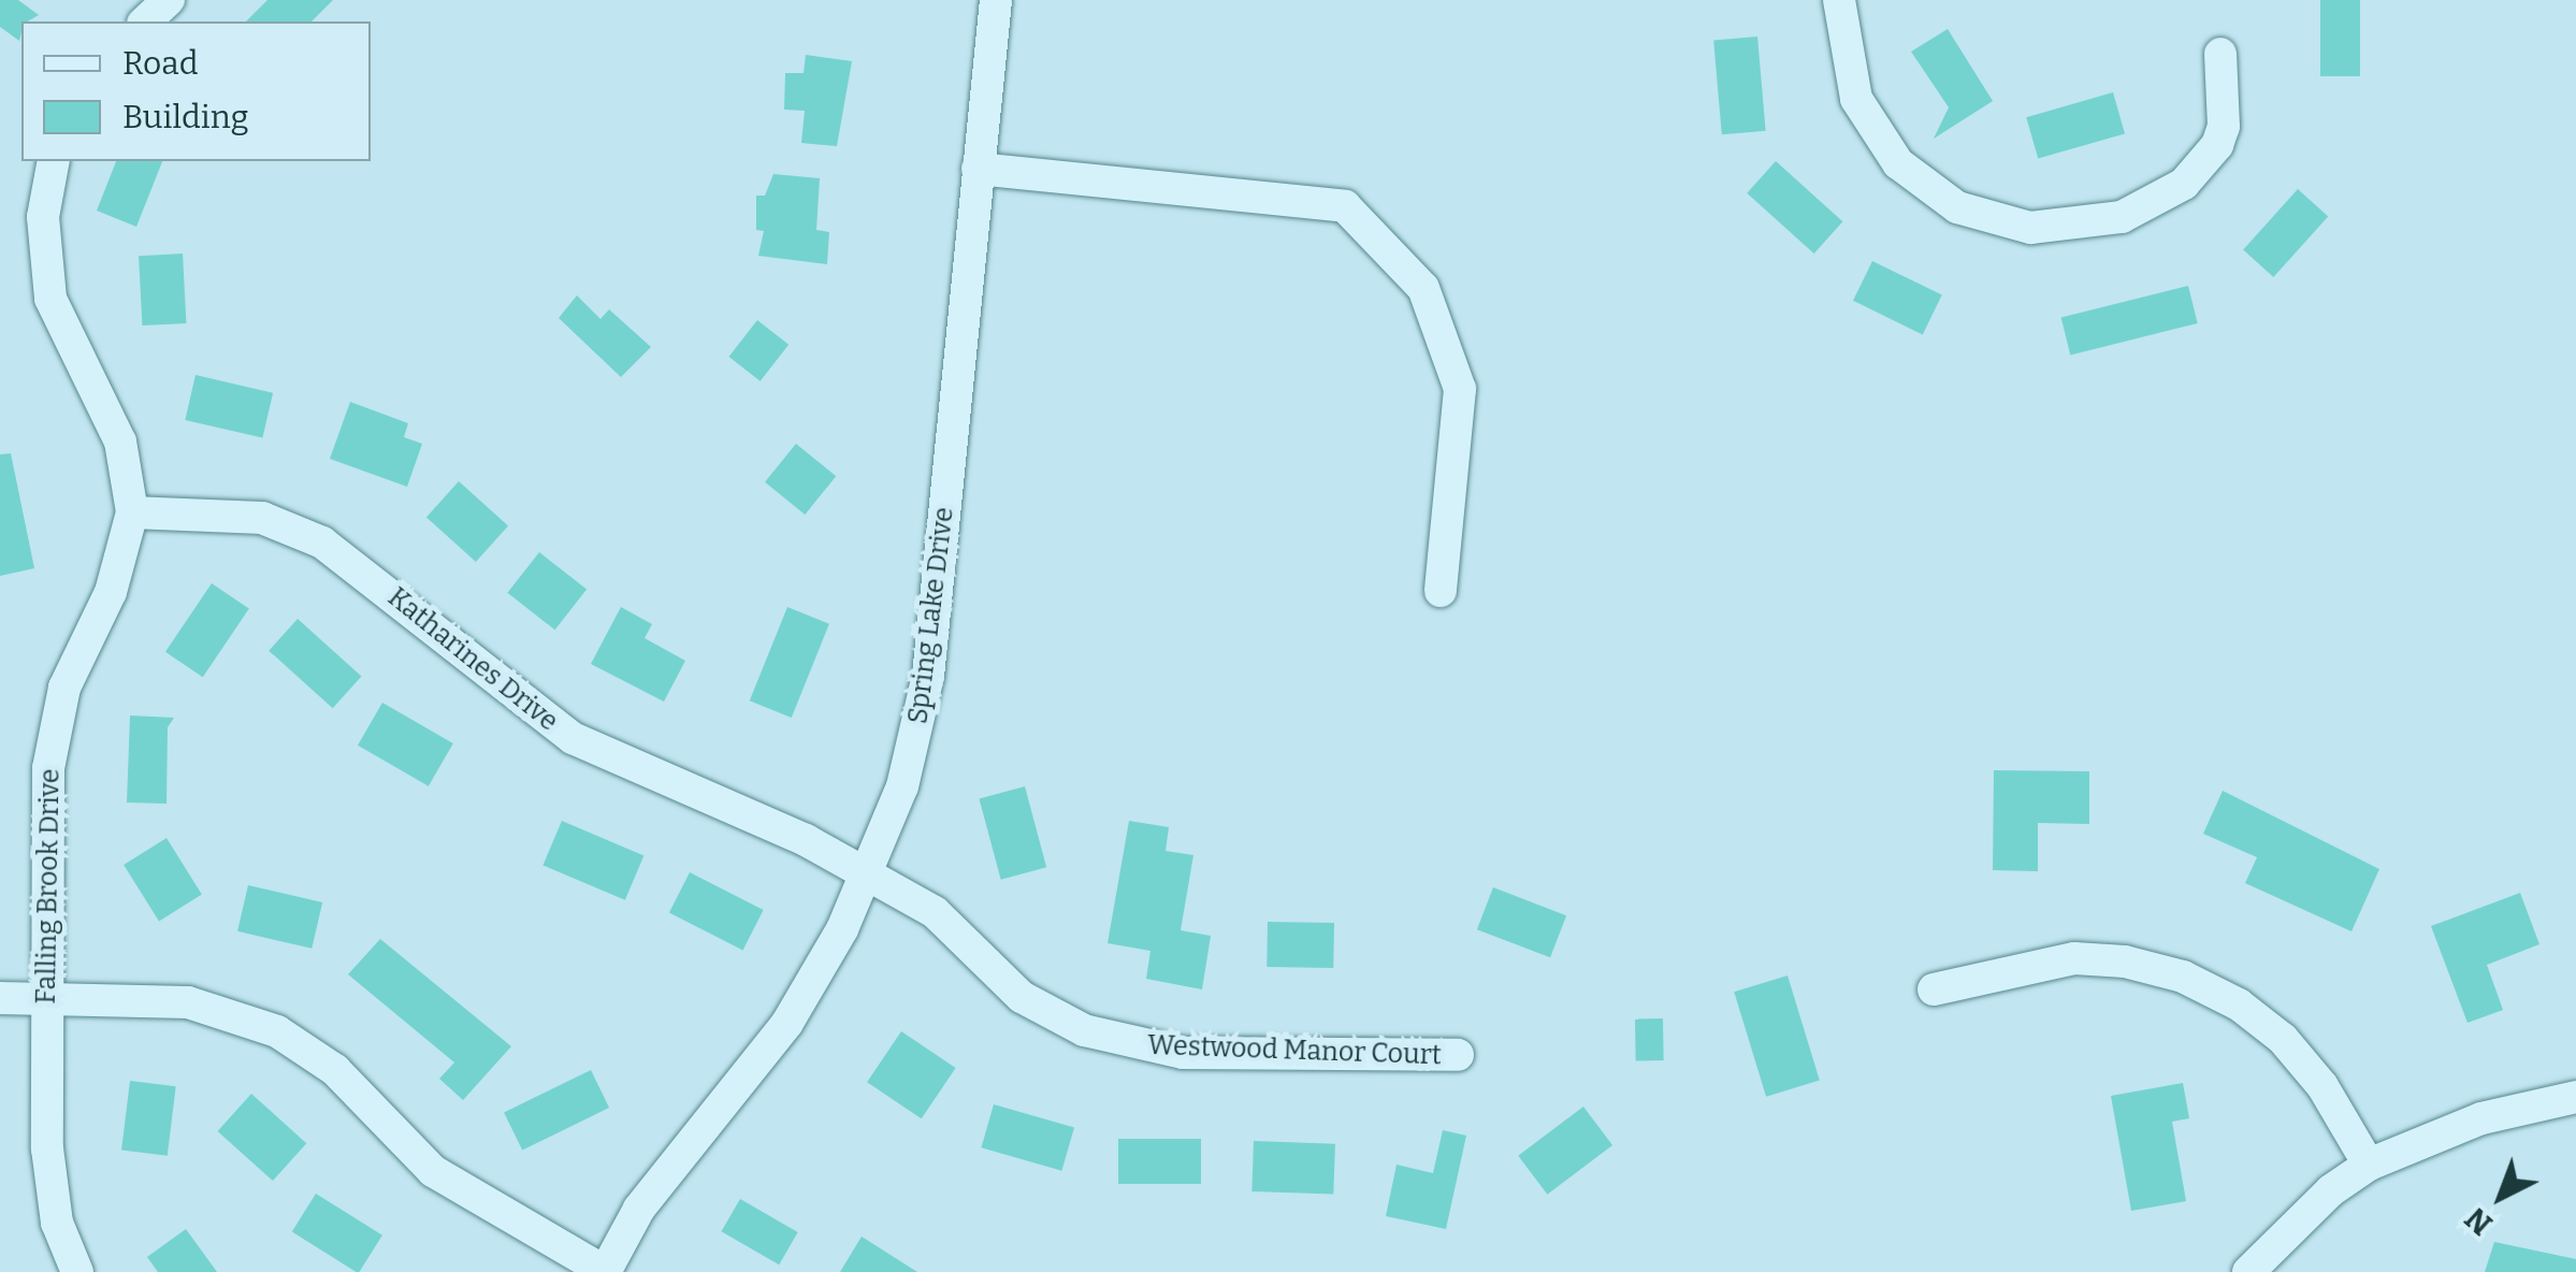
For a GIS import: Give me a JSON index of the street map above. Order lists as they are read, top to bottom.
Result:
{
  "streets": {
    "street": [
      "Spring Lake Drive",
      "Katharines Drive",
      "Falling Brook Drive",
      "Westwood Manor Court"
    ]
  },
  "crossings": [
    ["Spring Lake Drive", "Katharines Drive"],
    ["Spring Lake Drive", "Westwood Manor Court"],
    ["Katharines Drive", "Falling Brook Drive"],
    ["Katharines Drive", "Westwood Manor Court"]
  ],
  "legend": ["Road", "Building"],
  "north": "bottom left"
}
